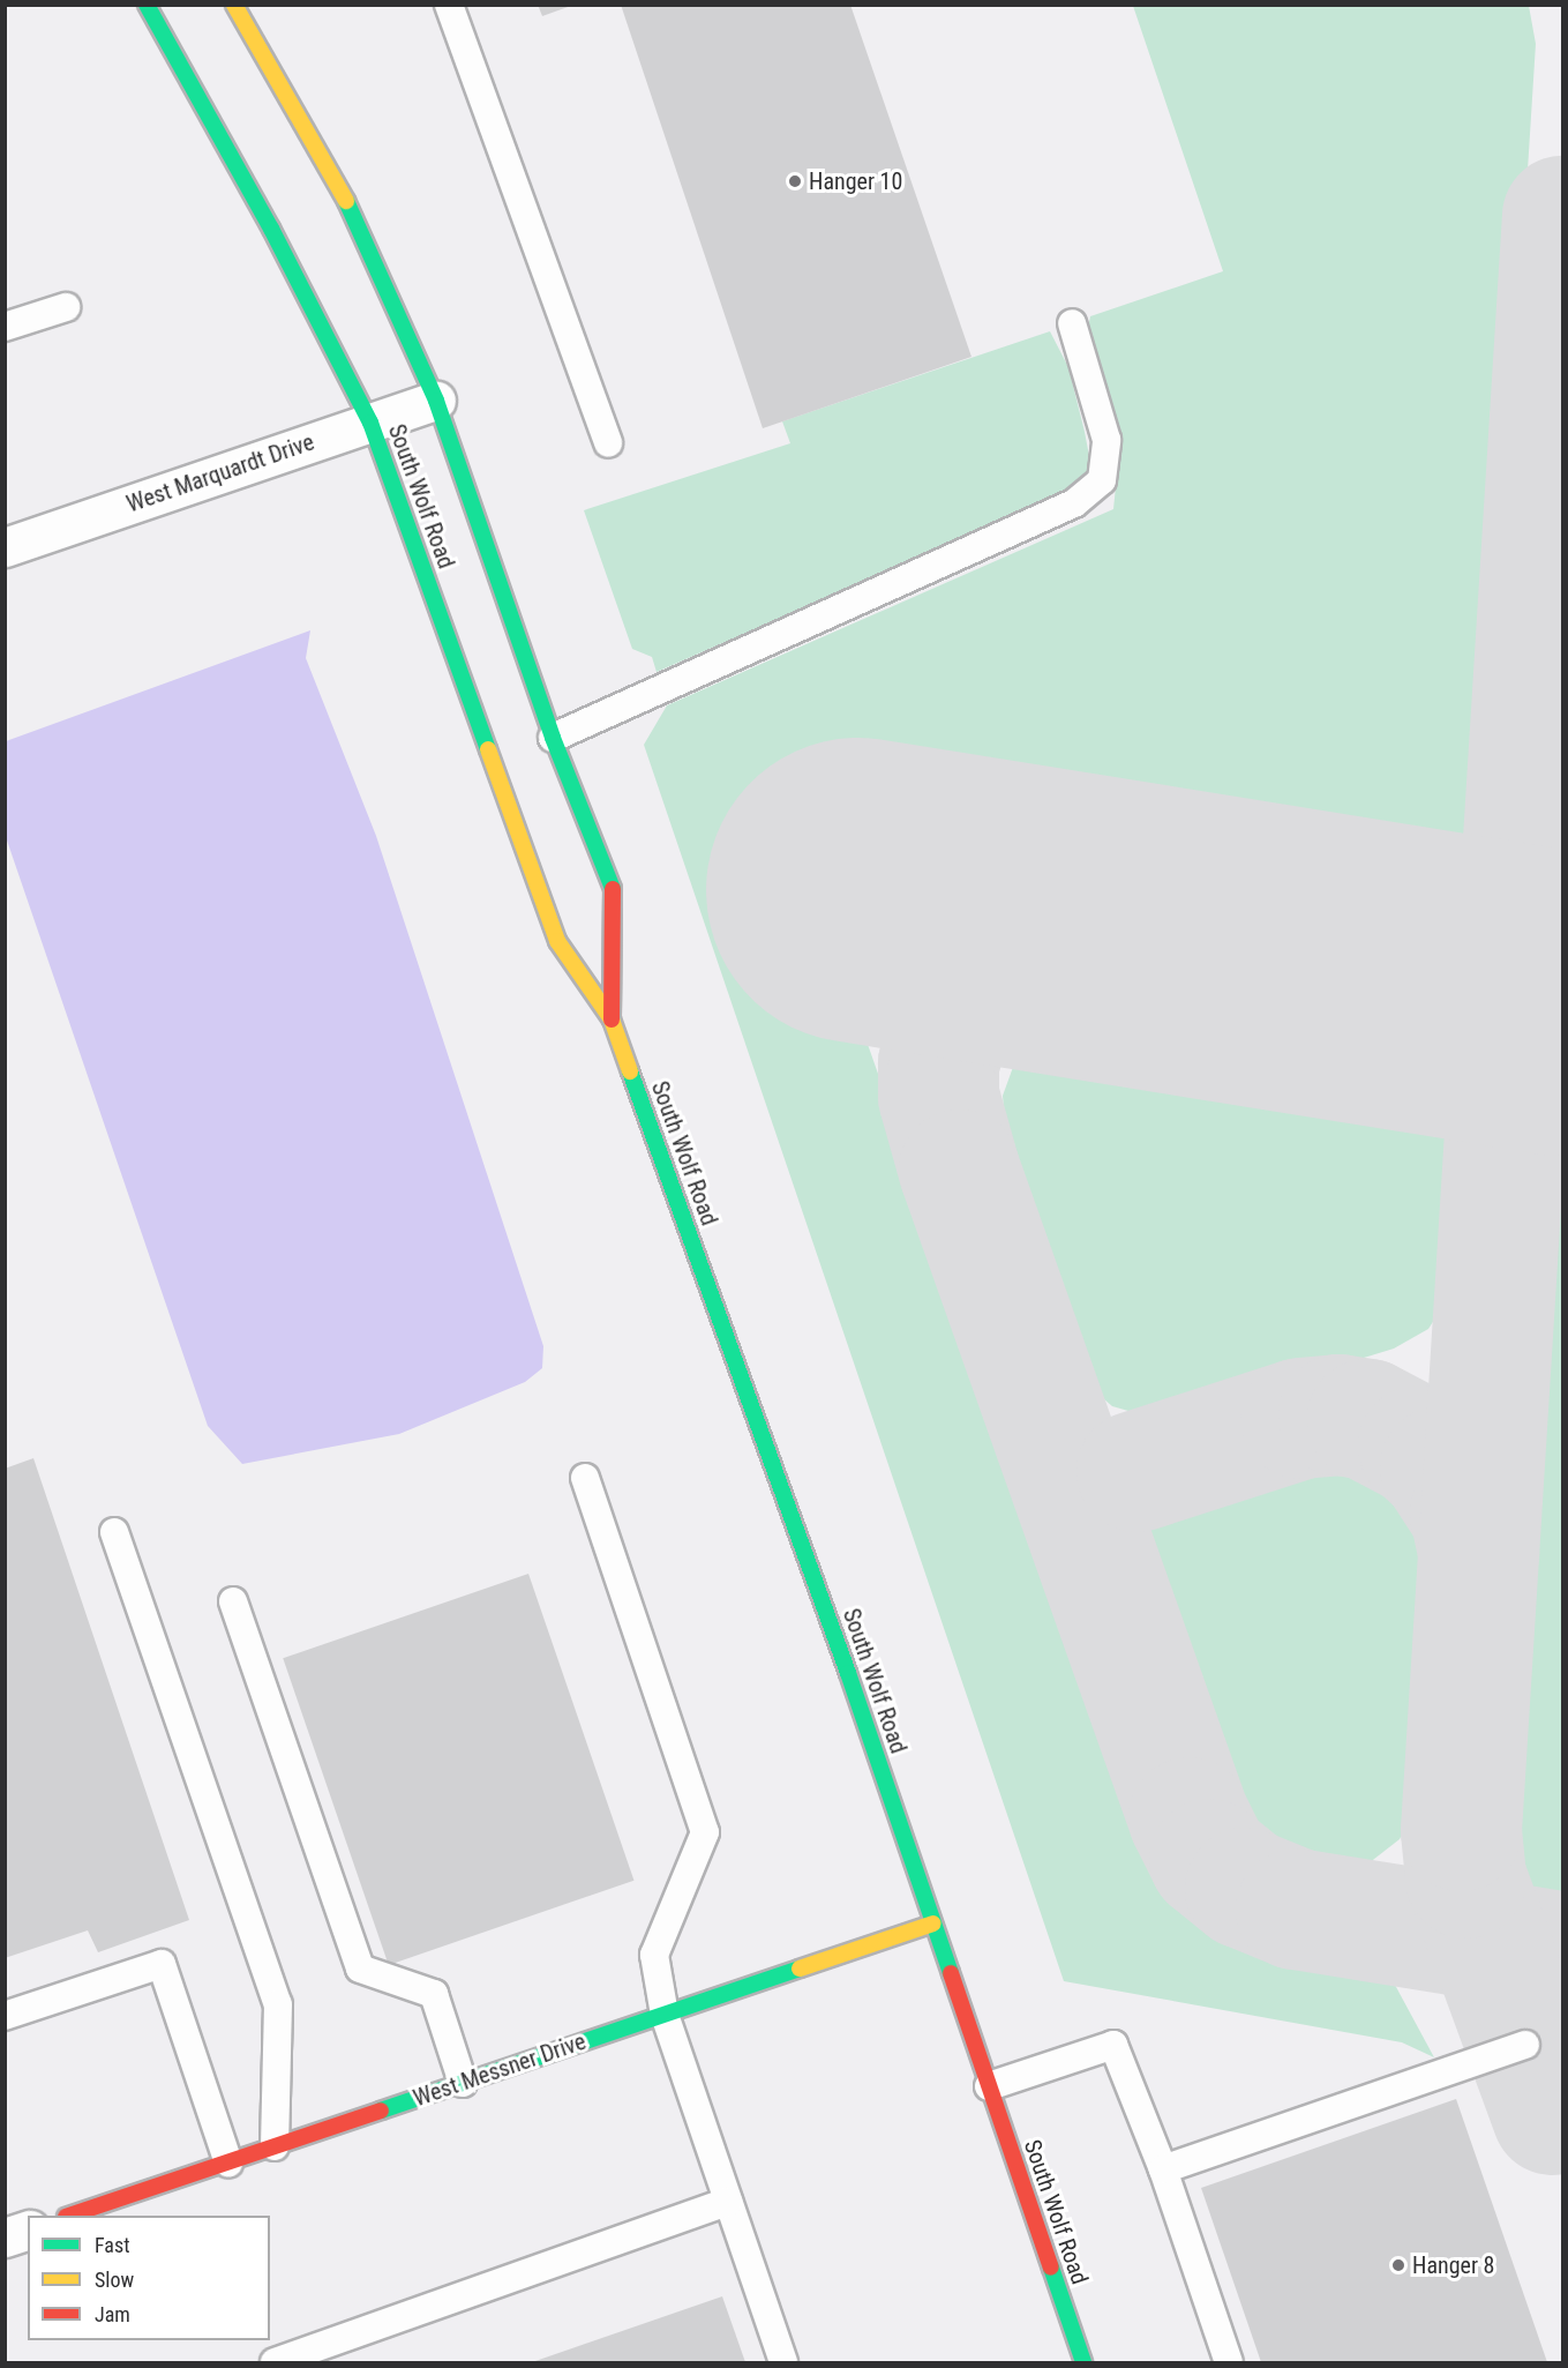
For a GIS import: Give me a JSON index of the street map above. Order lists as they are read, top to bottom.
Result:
{
  "streets": {
    "main road": ["South Wolf Road", "West Messner Drive"],
    "street": ["West Marquardt Drive"]
  },
  "crossings": [
    ["West Marquardt Drive", "South Wolf Road"],
    ["South Wolf Road", "West Messner Drive"]
  ],
  "places": ["Hanger 10", "Hanger 8"],
  "legend": ["Fast", "Slow", "Jam"]
}
